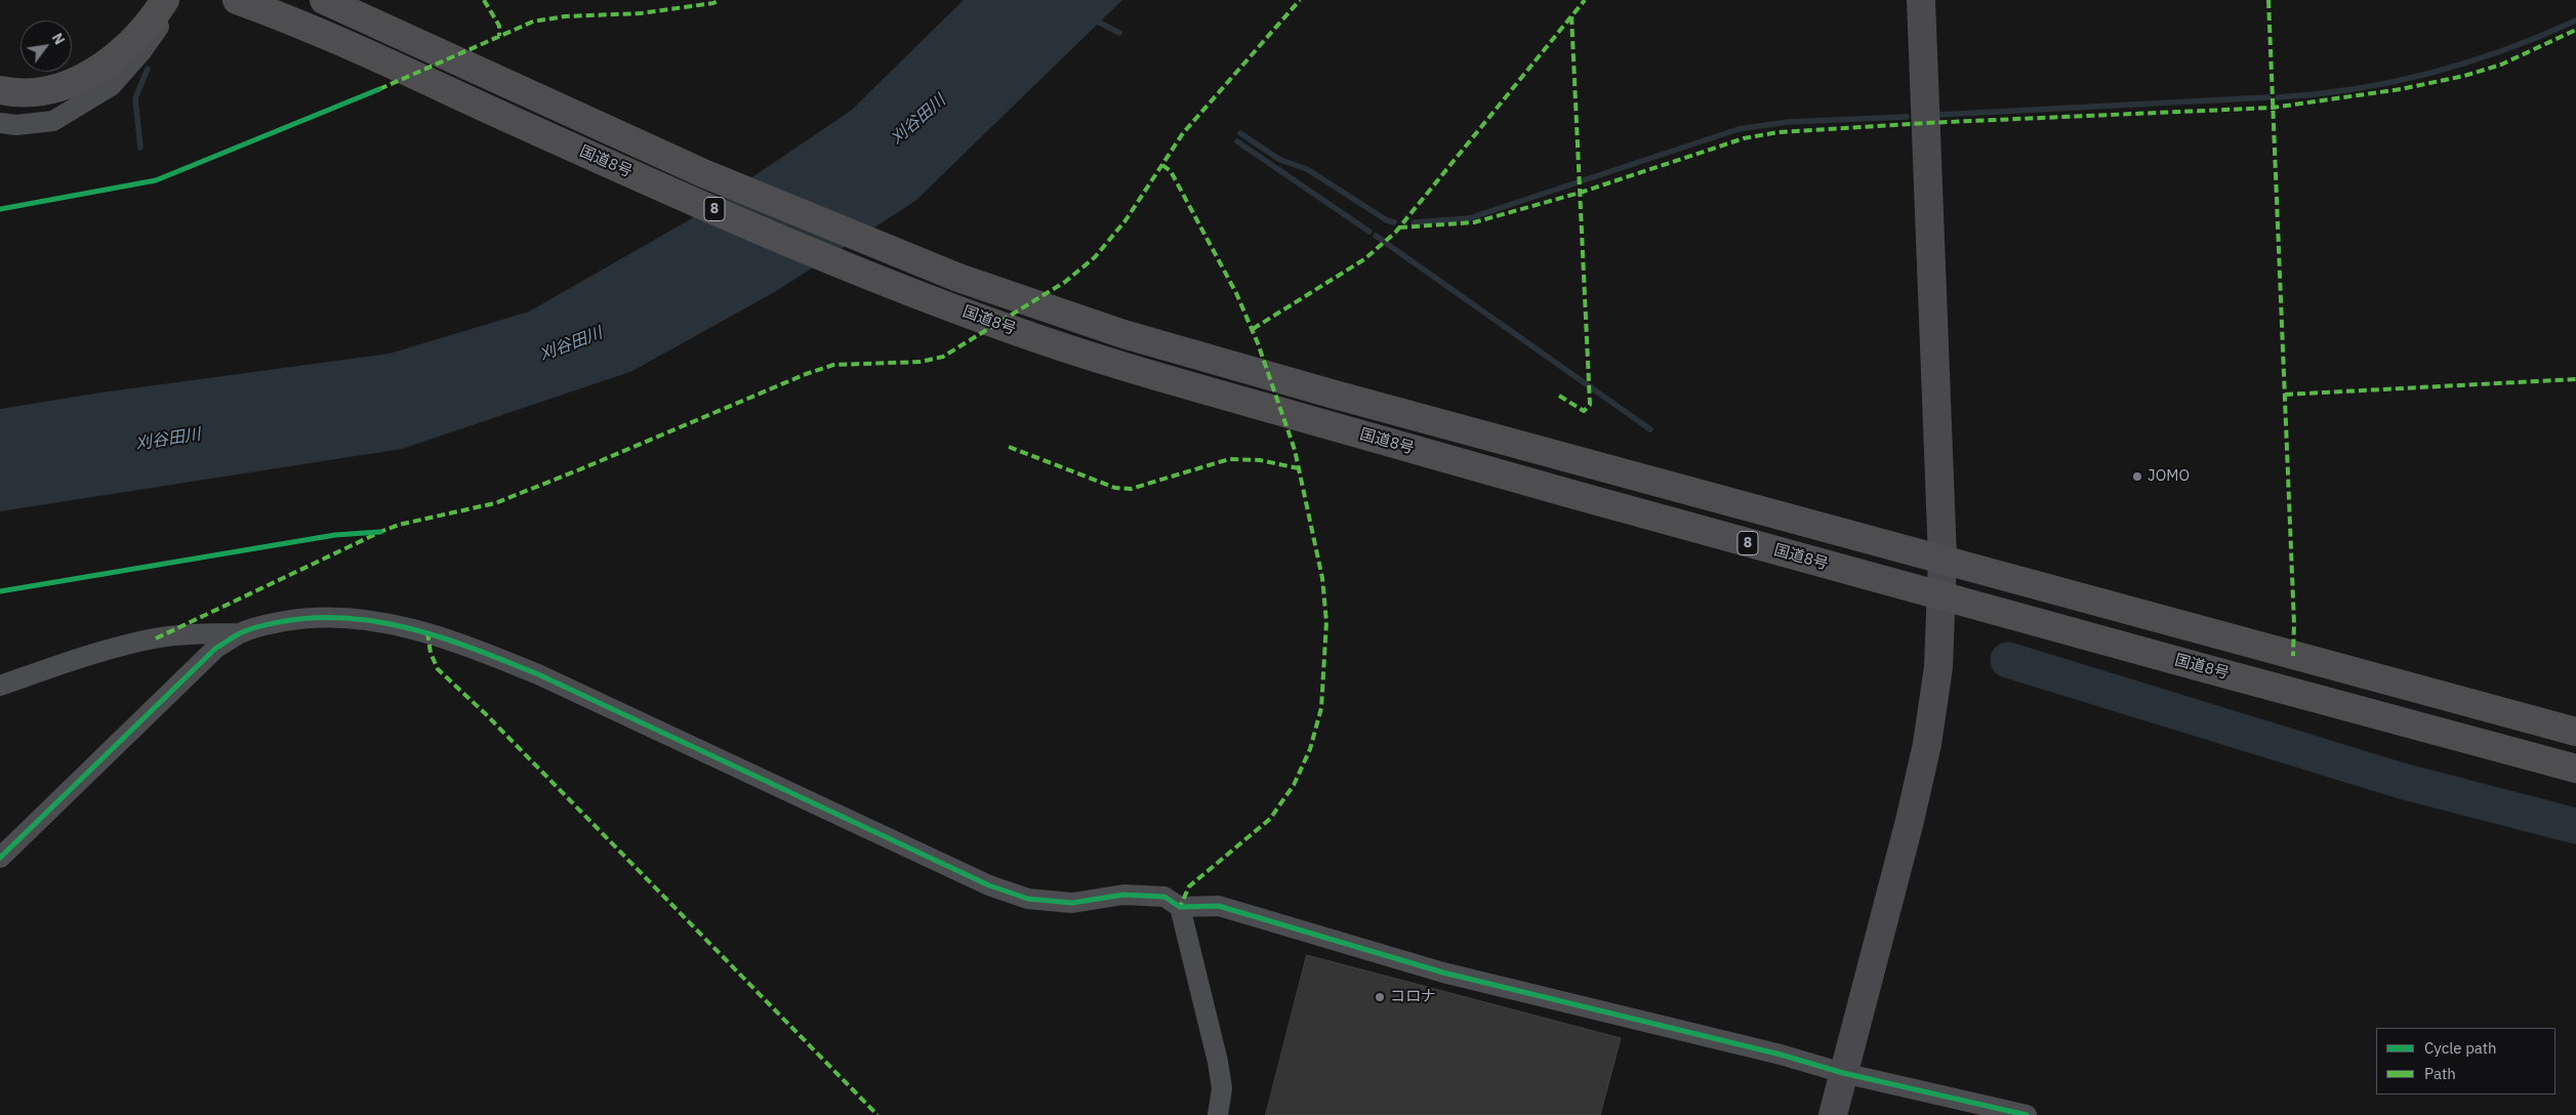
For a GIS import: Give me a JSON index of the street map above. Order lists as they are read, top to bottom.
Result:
{
  "streets": {
    "highway": ["国道8号", "8"]
  },
  "water": ["刈谷田川"],
  "places": ["JOMO", "コロナ"],
  "legend": ["Cycle path", "Path"],
  "north": "top right"
}
